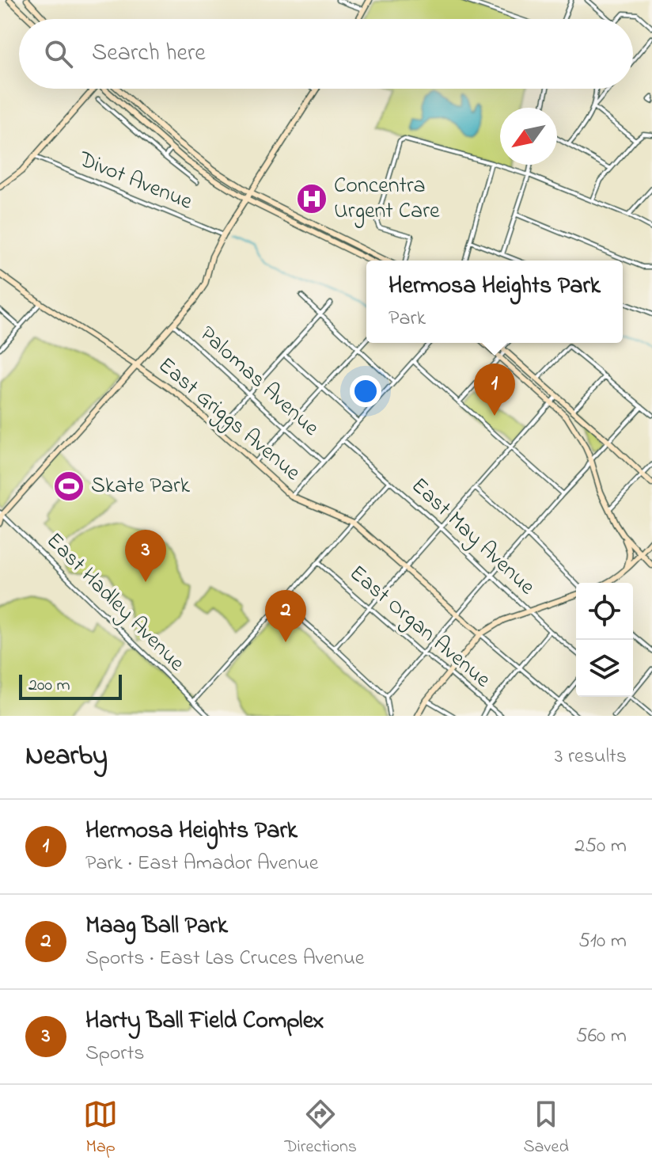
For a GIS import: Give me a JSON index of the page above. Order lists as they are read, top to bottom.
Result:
{
  "streets": {
    "main road": ["East Griggs Avenue"],
    "street": [
      "Divot Avenue",
      "Palomas Avenue",
      "East May Avenue",
      "East Hadley Avenue",
      "East Organ Avenue"
    ]
  },
  "places": {
    "hospital": ["Concentra Urgent Care"],
    "sports": ["Skate Park"]
  },
  "scale_bar": "200 m",
  "north": "bottom left",
  "page": {
    "search": "Search here",
    "popup": ["Hermosa Heights Park", "Park"],
    "pins": ["1", "3", "2"],
    "scale": "200 m",
    "heading": ["Nearby", "3 results"],
    "list": [
      {
        "mark": "1",
        "name": "Hermosa Heights Park",
        "note": "Park · East Amador Avenue",
        "value": "250 m"
      },
      {
        "mark": "2",
        "name": "Maag Ball Park",
        "note": "Sports · East Las Cruces Avenue",
        "value": "510 m"
      },
      {
        "mark": "3",
        "name": "Harty Ball Field Complex",
        "note": "Sports",
        "value": "560 m"
      }
    ],
    "nav": ["Map", "Directions", "Saved"]
  }
}
